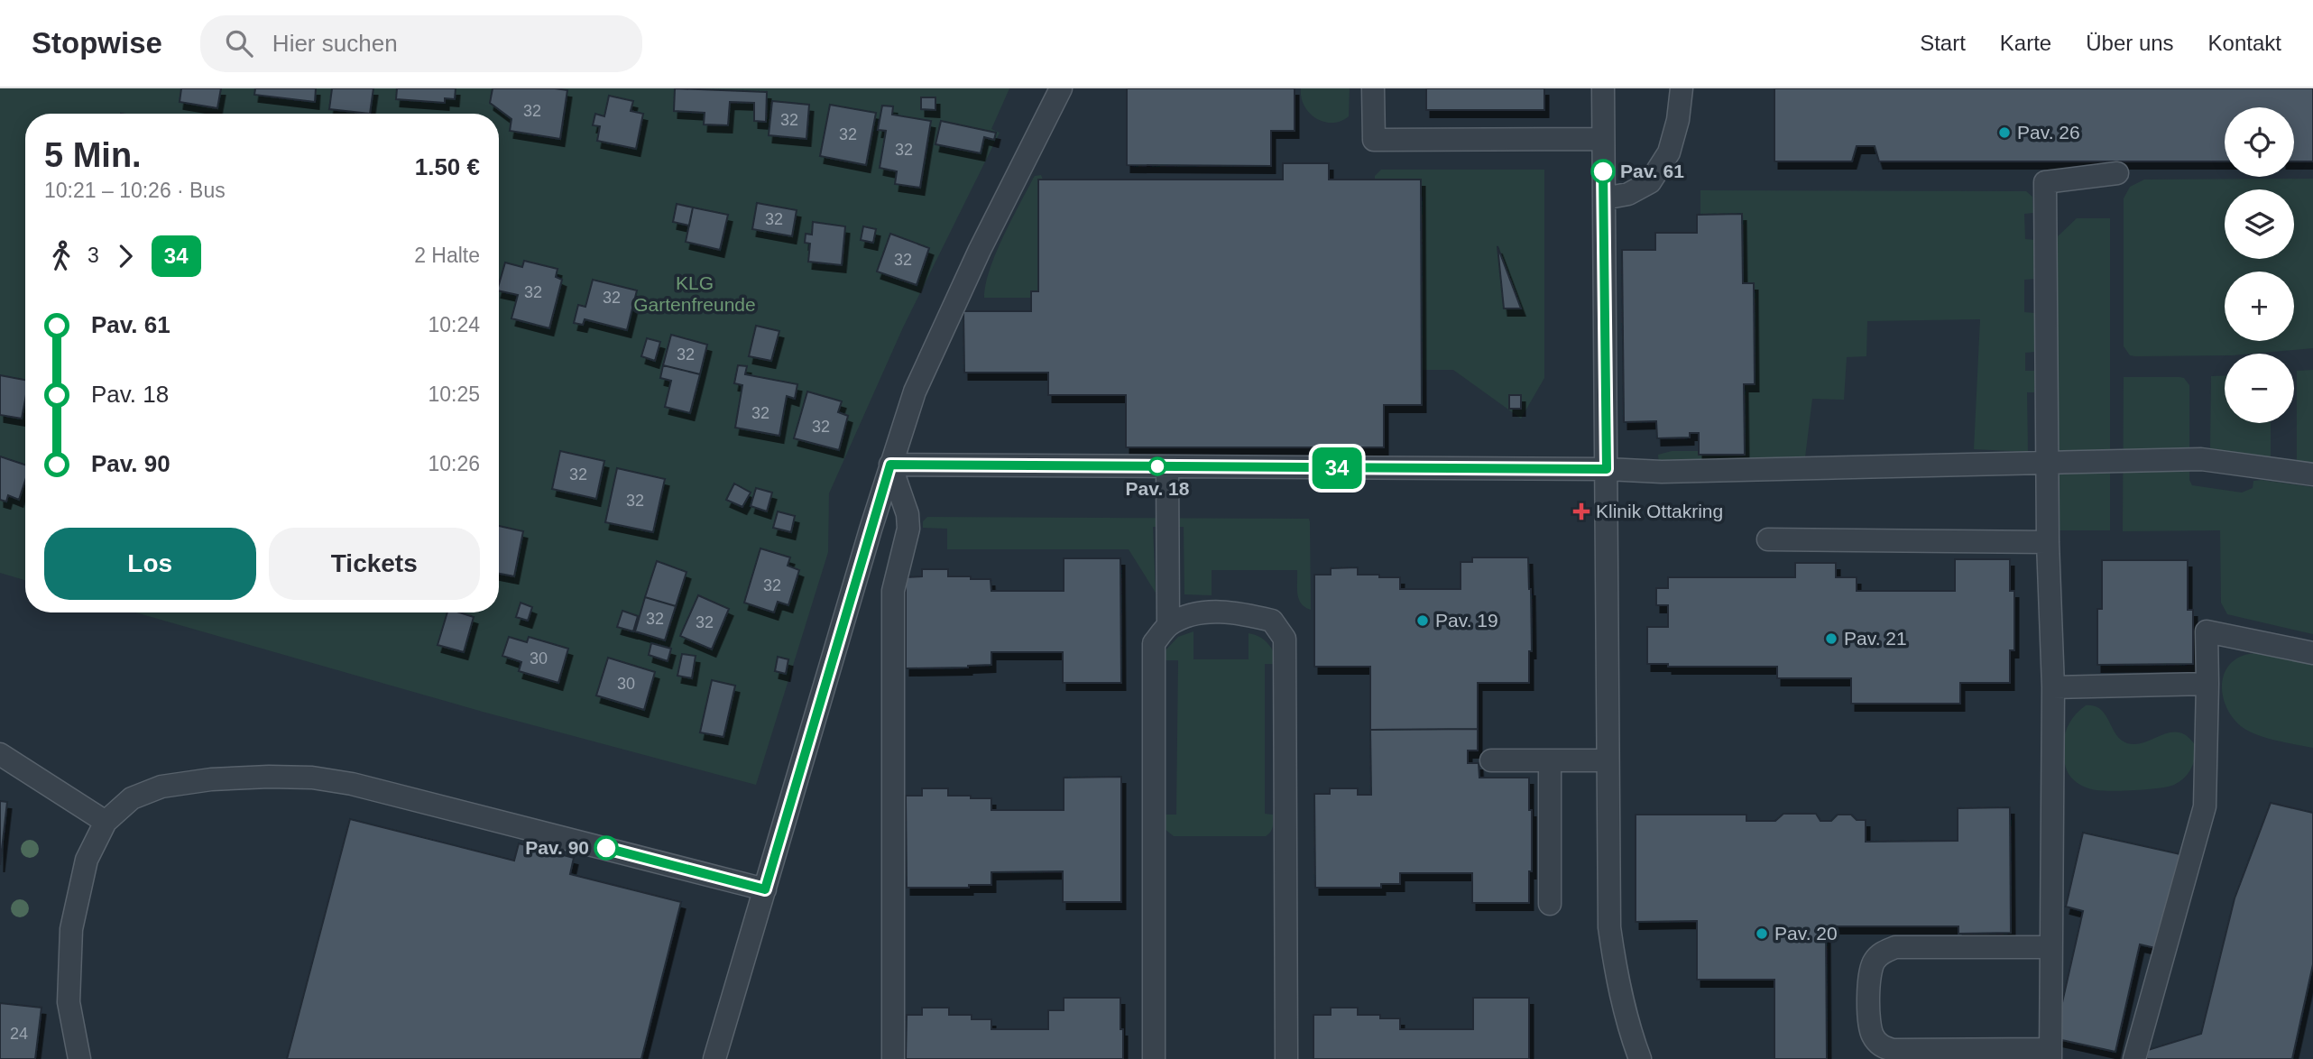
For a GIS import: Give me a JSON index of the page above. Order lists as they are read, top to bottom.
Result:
{
  "parks": ["KLG Gartenfreunde"],
  "places": {
    "other": [
      "Pav. 26",
      "Pav. 61",
      "Pav. 18",
      "Pav. 19",
      "Pav. 21",
      "Pav. 90",
      "Pav. 20"
    ],
    "health": ["Klinik Ottakring"]
  },
  "lines": ["bus line 34"],
  "house_numbers": [
    "32",
    "32",
    "32",
    "32",
    "32",
    "32",
    "32",
    "32",
    "32",
    "32",
    "32",
    "32",
    "32",
    "32",
    "32",
    "32",
    "30",
    "30",
    "24"
  ],
  "page": {
    "header": "Stopwise",
    "search": "Hier suchen",
    "nav": [
      "Start",
      "Karte",
      "Über uns",
      "Kontakt"
    ],
    "on_map": "34",
    "map_buttons": ["+", "−"],
    "heading": ["5 Min.", "10:21 – 10:26 · Bus", "1.50 €"],
    "legs": ["3", "34", "2 Halte"],
    "list": [
      {
        "name": "Pav. 61",
        "value": "10:24"
      },
      {
        "name": "Pav. 18",
        "value": "10:25"
      },
      {
        "name": "Pav. 90",
        "value": "10:26"
      }
    ],
    "buttons": ["Los", "Tickets"]
  }
}
